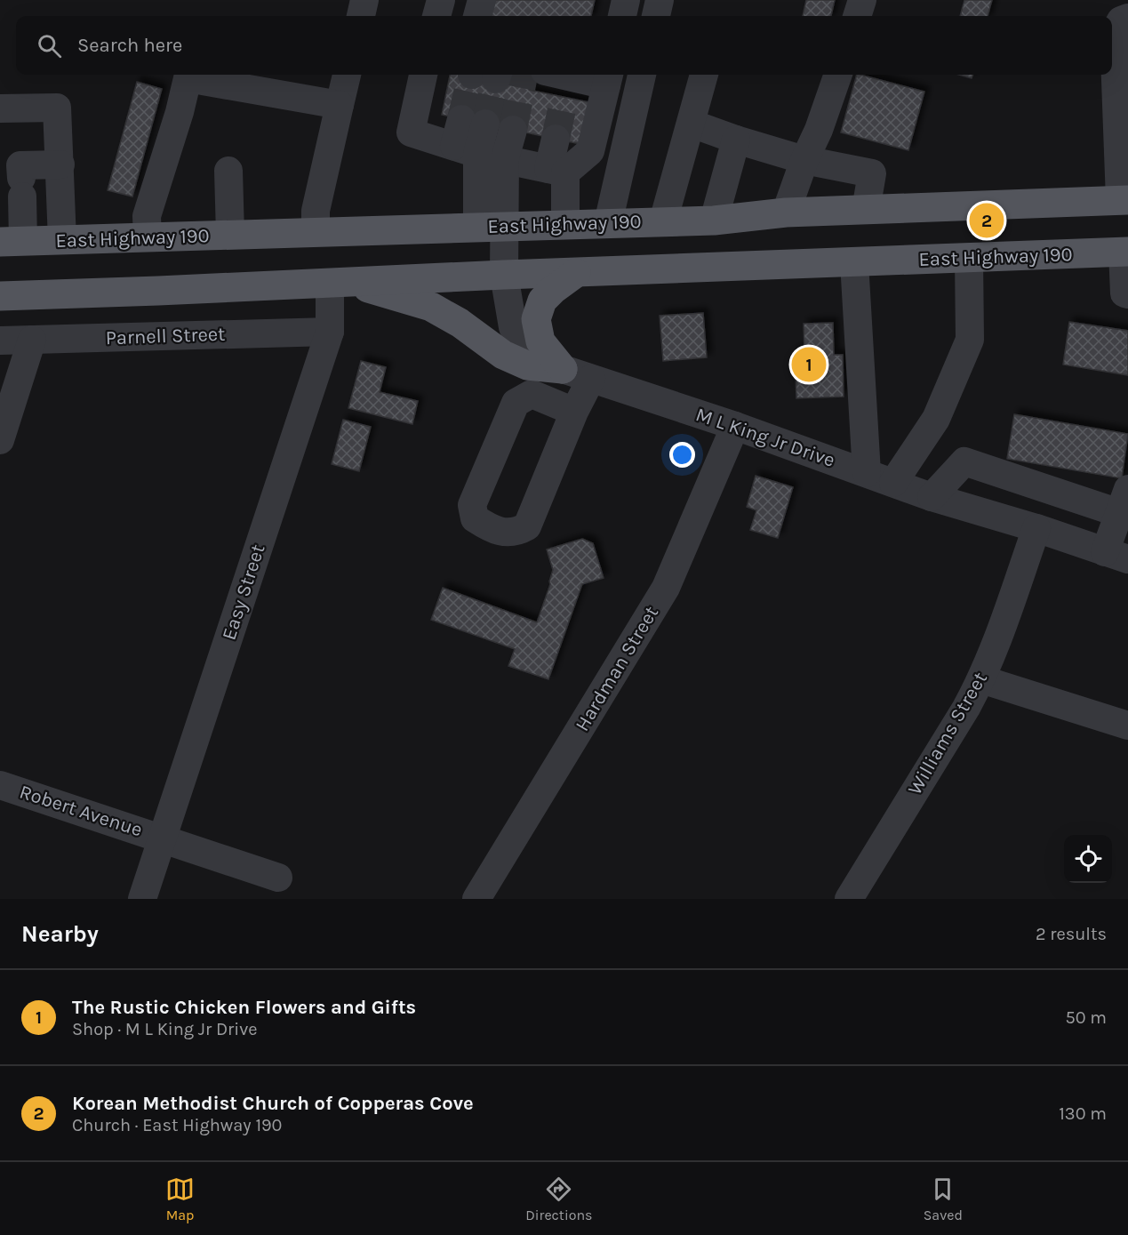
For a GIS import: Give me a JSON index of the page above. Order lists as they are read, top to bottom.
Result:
{
  "streets": {
    "main road": ["East Highway 190"],
    "street": [
      "Parnell Street",
      "M L King Jr Drive",
      "Easy Street",
      "Hardman Street",
      "Williams Street",
      "Robert Avenue"
    ]
  },
  "crossings": [
    ["East Highway 190", "M L King Jr Drive"],
    ["East Highway 190", "Easy Street"],
    ["Parnell Street", "Easy Street"],
    ["M L King Jr Drive", "Hardman Street"],
    ["M L King Jr Drive", "Williams Street"],
    ["Easy Street", "Robert Avenue"]
  ],
  "page": {
    "search": "Search here",
    "pins": ["2", "1"],
    "heading": ["Nearby", "2 results"],
    "list": [
      {
        "mark": "1",
        "name": "The Rustic Chicken Flowers and Gifts",
        "note": "Shop · M L King Jr Drive",
        "value": "50 m"
      },
      {
        "mark": "2",
        "name": "Korean Methodist Church of Copperas Cove",
        "note": "Church · East Highway 190",
        "value": "130 m"
      }
    ],
    "nav": ["Map", "Directions", "Saved"]
  }
}
